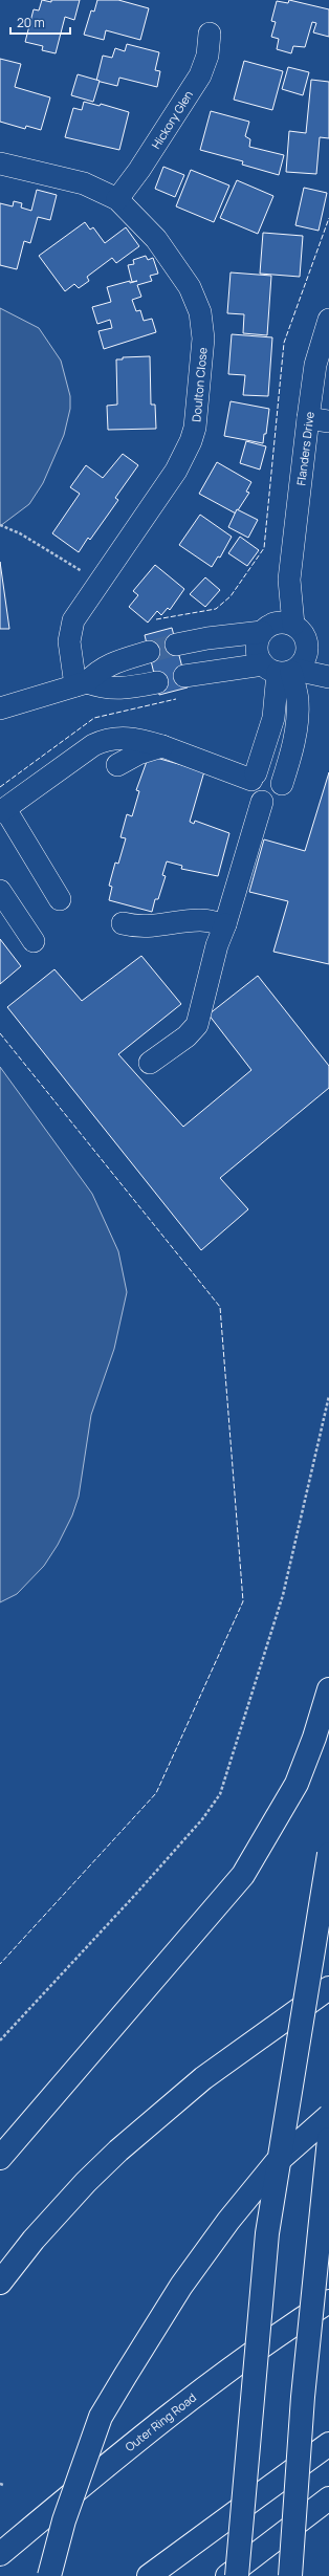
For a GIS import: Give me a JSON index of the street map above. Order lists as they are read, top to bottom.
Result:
{
  "streets": {
    "highway": ["Outer Ring Road"],
    "street": ["Hickory Glen", "Doulton Close", "Flanders Drive"]
  },
  "crossings": [
    ["Hickory Glen", "Doulton Close"]
  ],
  "scale_bar": "20 m"
}
